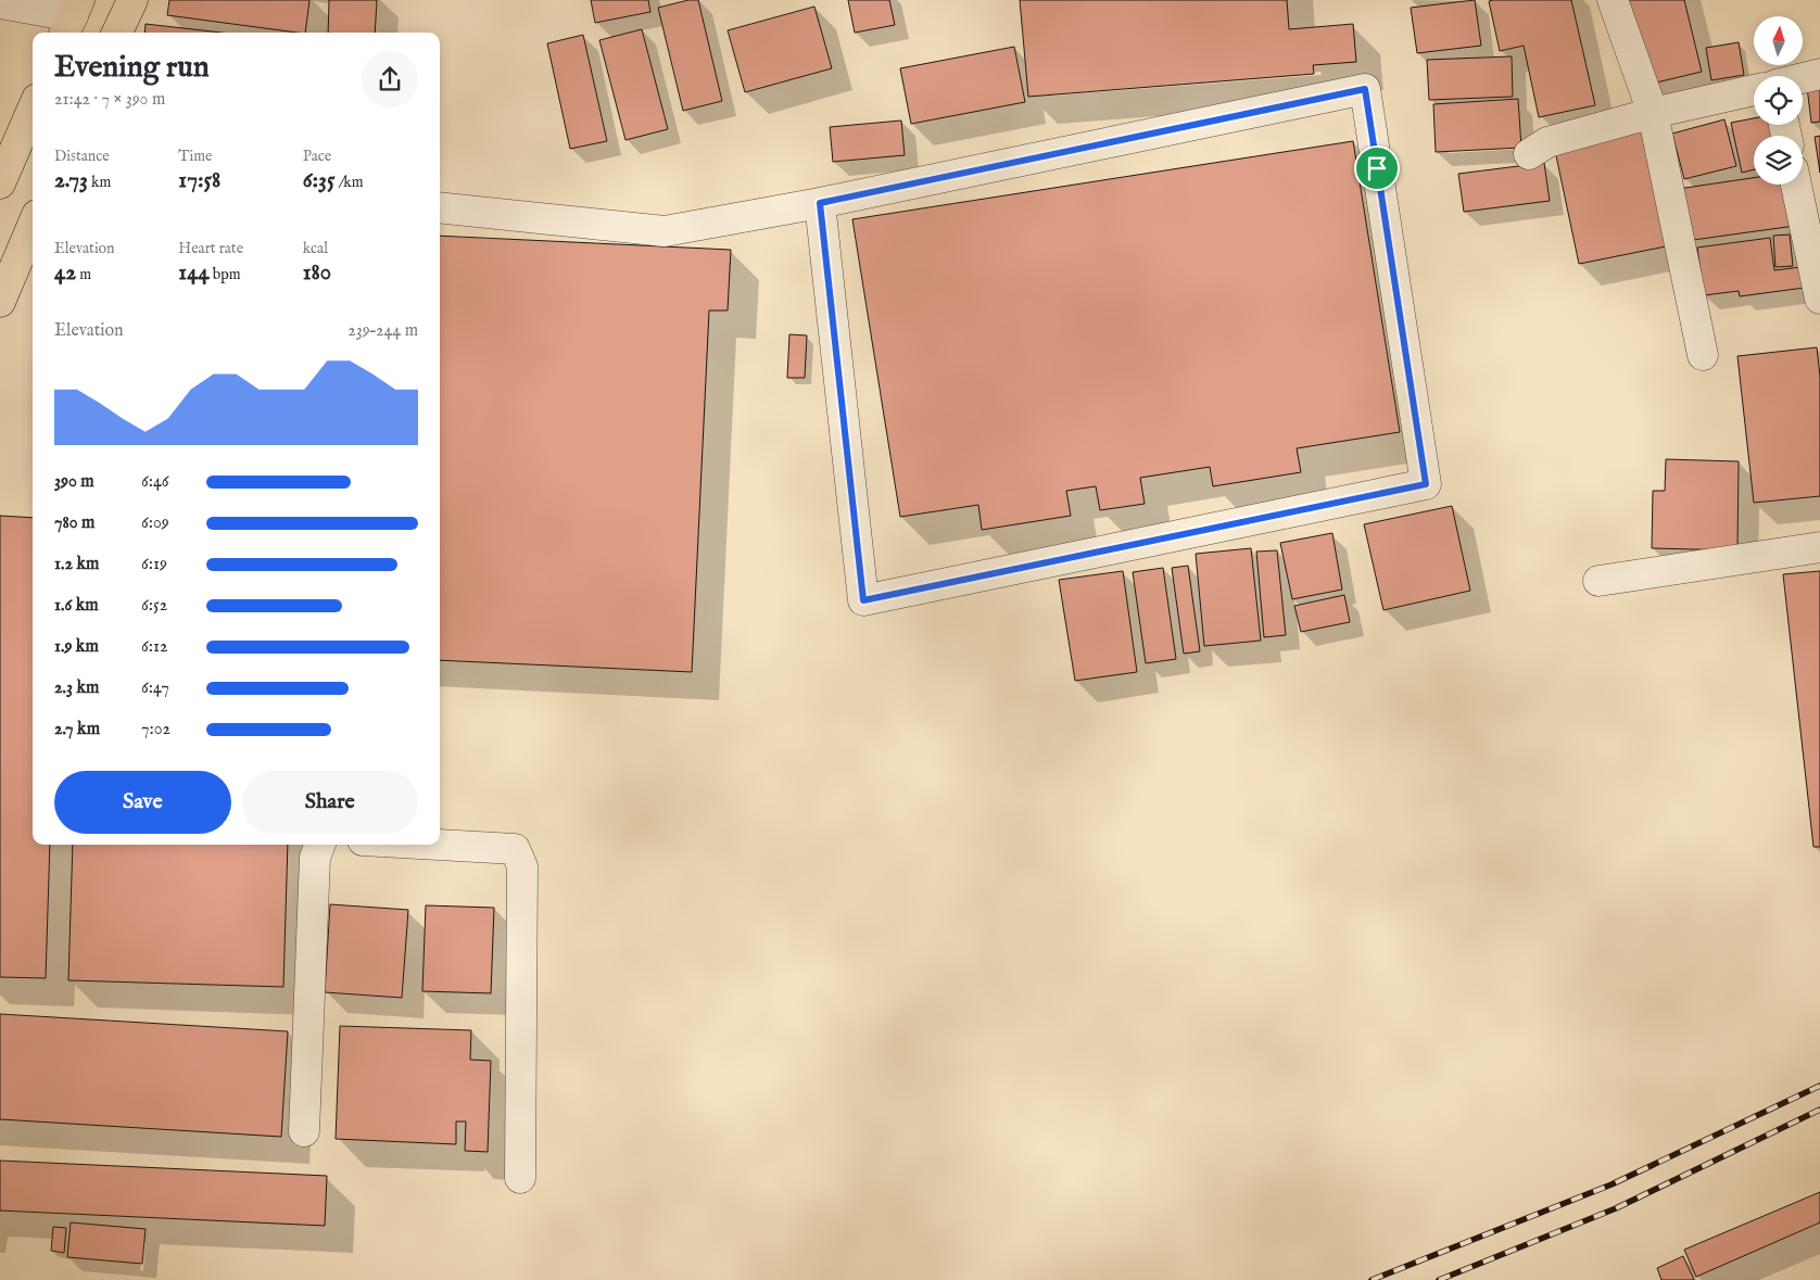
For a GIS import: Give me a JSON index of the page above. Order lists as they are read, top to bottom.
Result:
{
  "north": "top",
  "page": {
    "heading": ["Evening run", "21:42 · 7 × 390 m"],
    "stats": [
      ["Distance", "2.73 km"],
      ["Time", "17:58"],
      ["Pace", "6:35 /km"],
      ["Elevation", "42 m"],
      ["Heart rate", "144 bpm"],
      ["kcal", "180"]
    ],
    "chart": ["Elevation", "239–244 m"],
    "list": [
      {
        "name": "390 m",
        "note": "6:46"
      },
      {
        "name": "780 m",
        "note": "6:09"
      },
      {
        "name": "1.2 km",
        "note": "6:19"
      },
      {
        "name": "1.6 km",
        "note": "6:52"
      },
      {
        "name": "1.9 km",
        "note": "6:12"
      },
      {
        "name": "2.3 km",
        "note": "6:47"
      },
      {
        "name": "2.7 km",
        "note": "7:02"
      }
    ],
    "buttons": ["Save", "Share"]
  }
}
